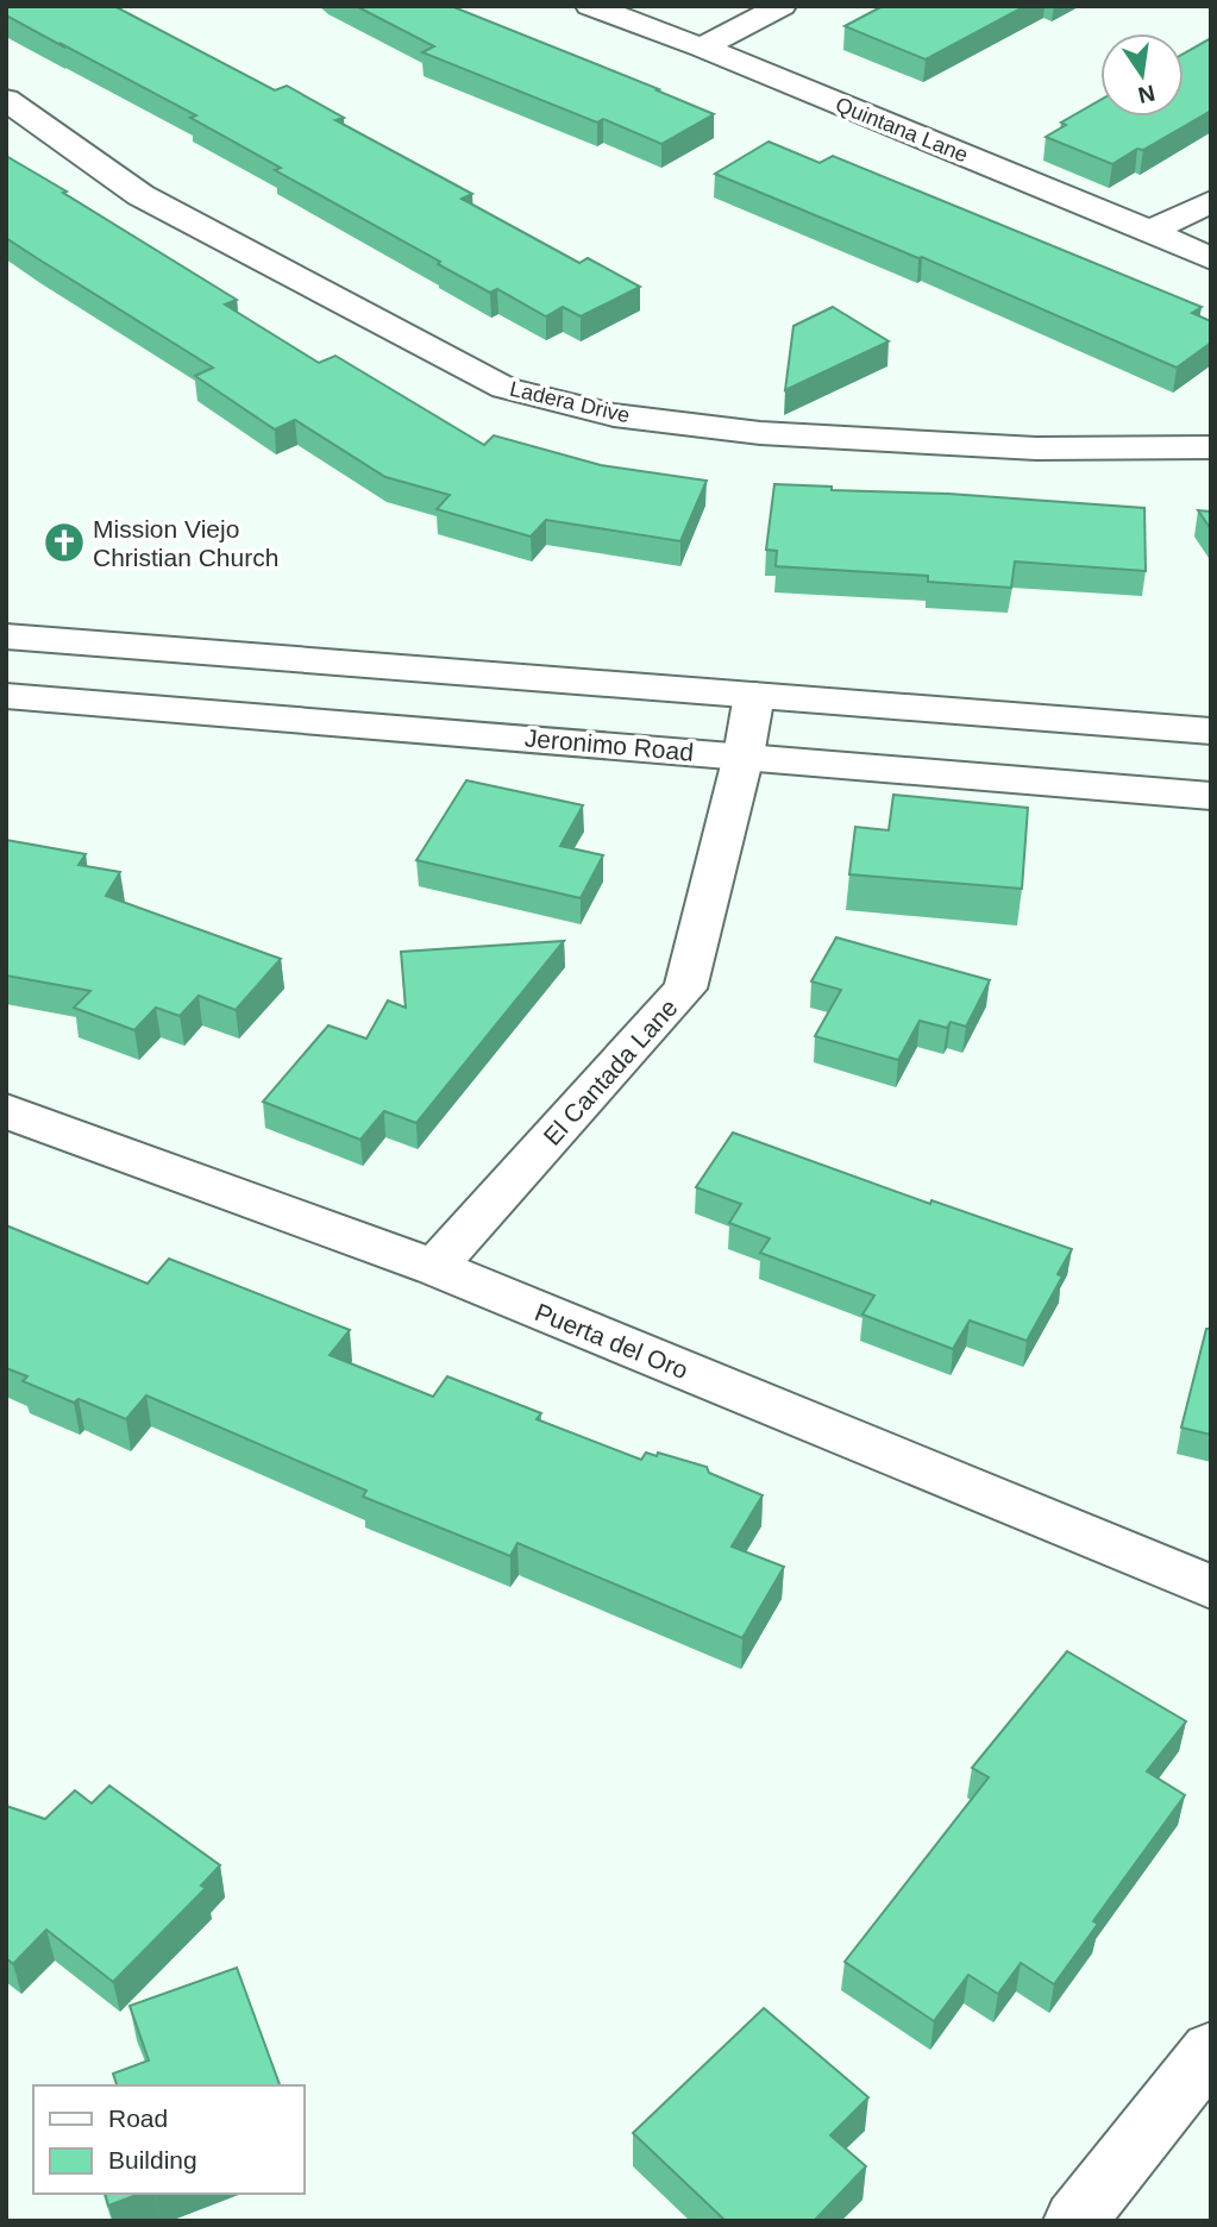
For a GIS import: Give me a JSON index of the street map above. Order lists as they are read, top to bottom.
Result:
{
  "streets": {
    "street": [
      "Quintana Lane",
      "Ladera Drive",
      "Jeronimo Road",
      "El Cantada Lane",
      "Puerta del Oro"
    ]
  },
  "crossings": [
    ["Jeronimo Road", "El Cantada Lane"],
    ["El Cantada Lane", "Puerta del Oro"]
  ],
  "places": {
    "church": ["Mission Viejo Christian Church"]
  },
  "legend": ["Road", "Building"],
  "north": "bottom"
}
